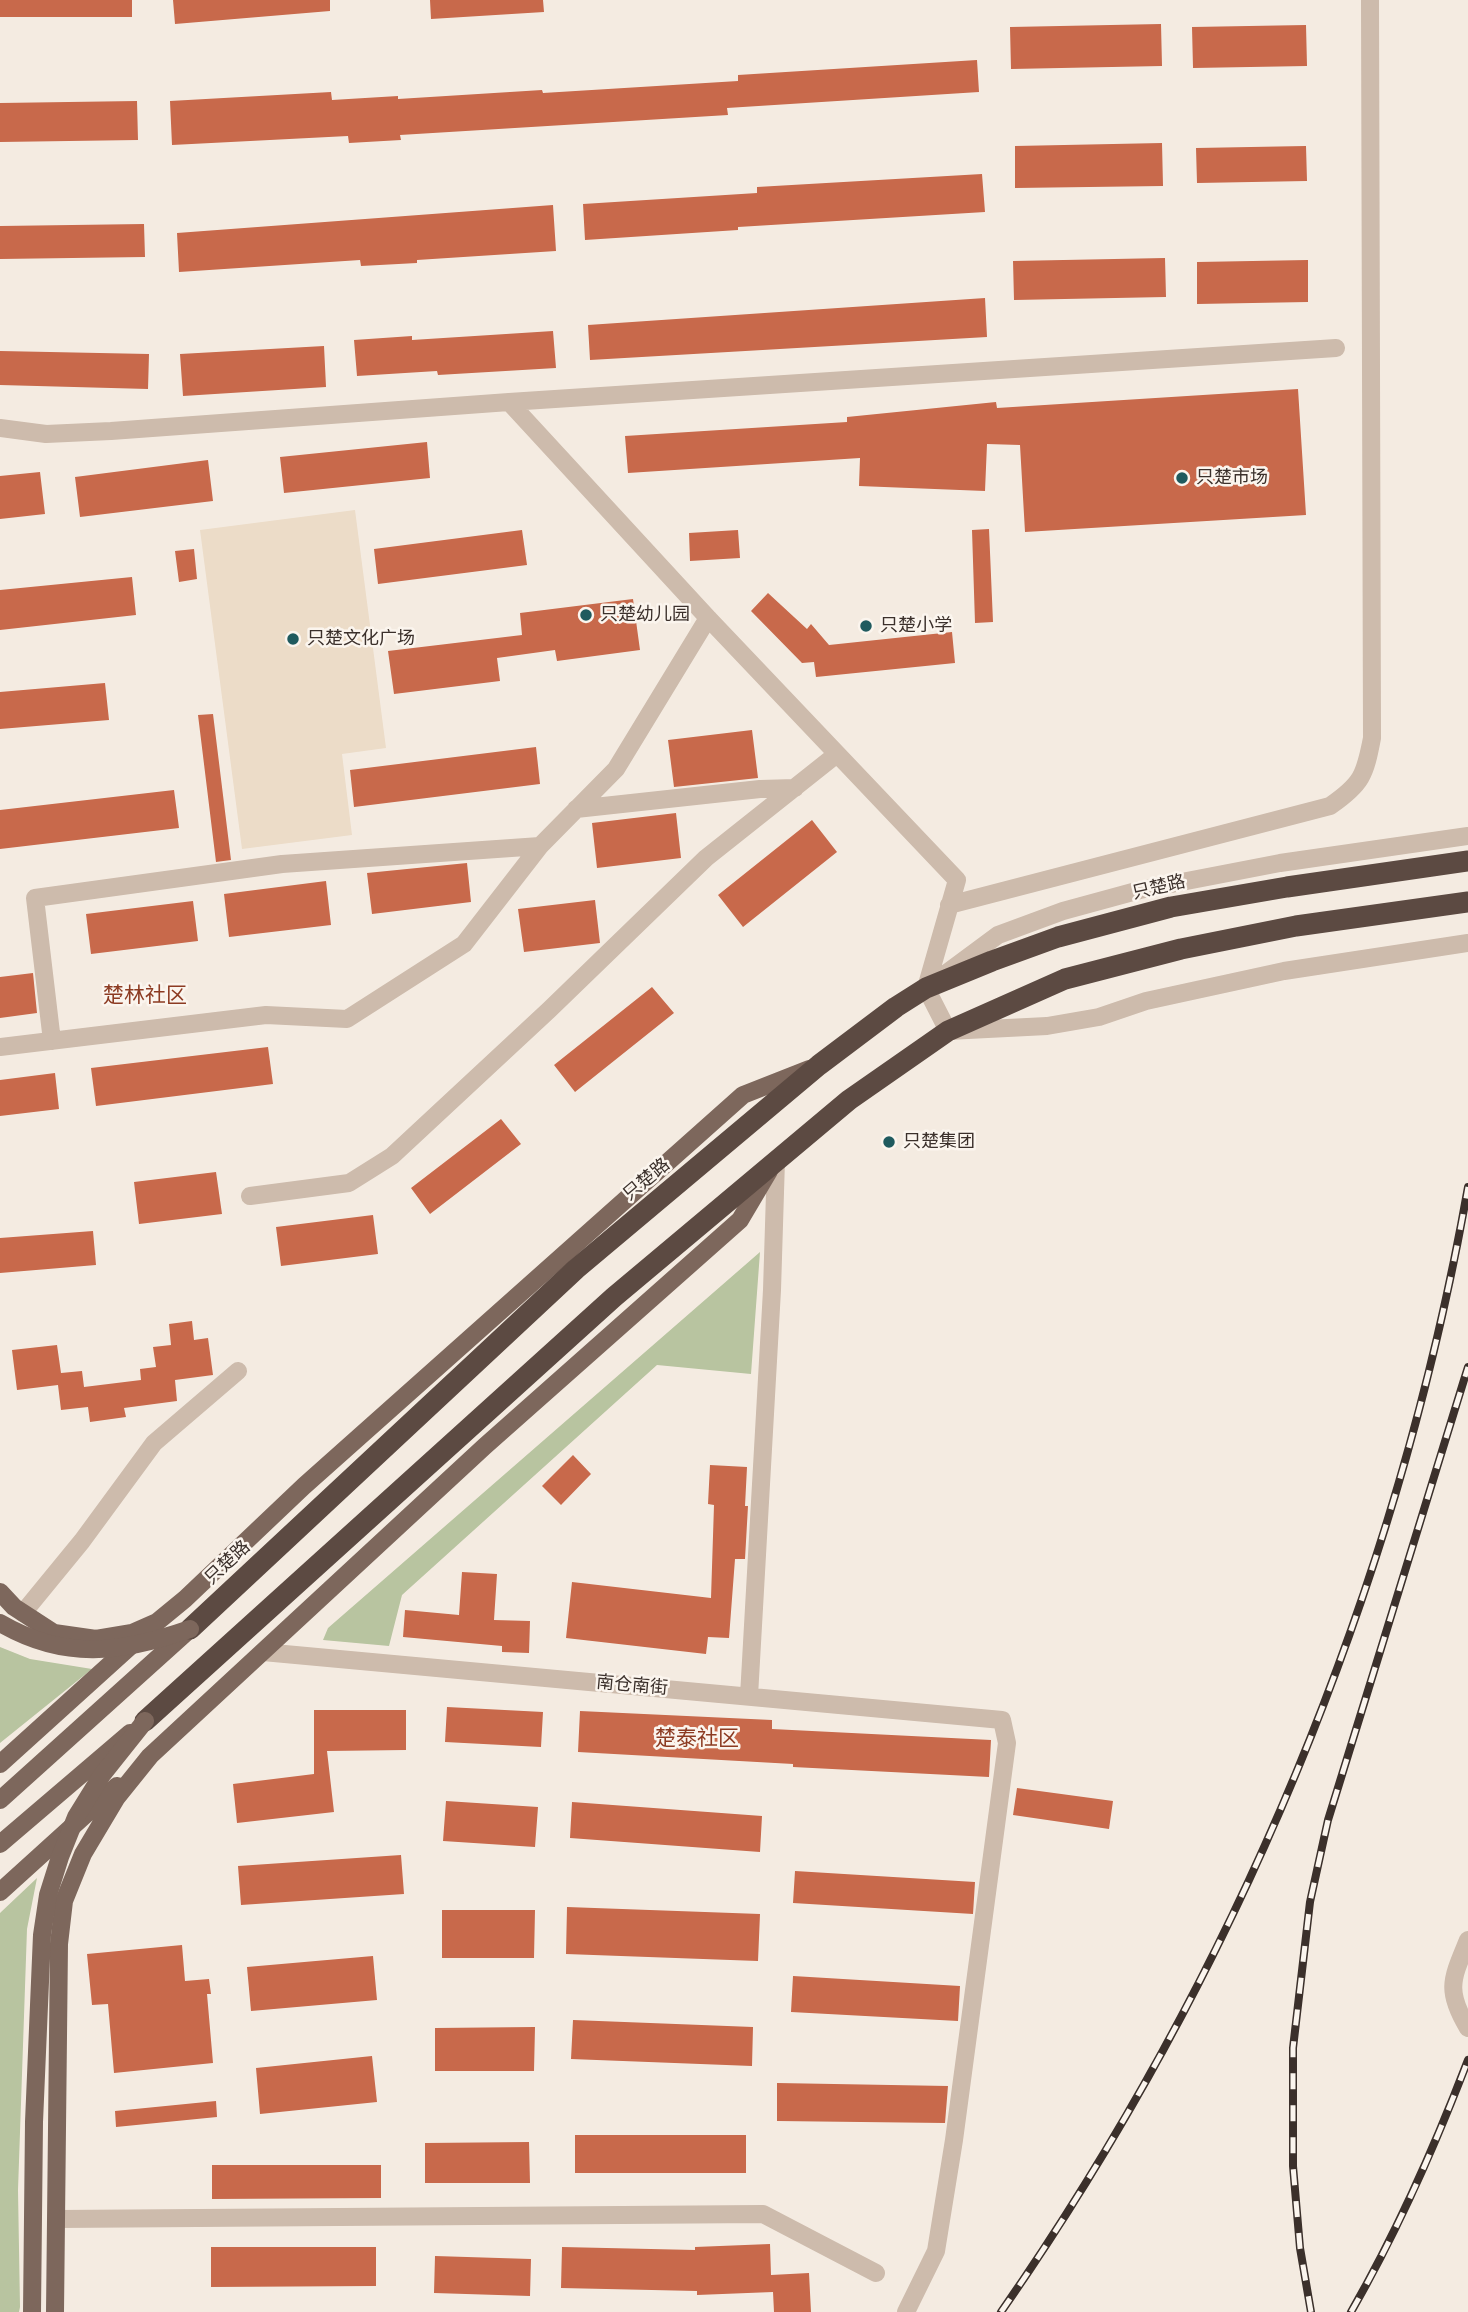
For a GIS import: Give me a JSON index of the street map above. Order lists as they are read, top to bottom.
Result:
{
  "streets": {
    "highway": ["只楚路"],
    "street": ["南仓南街"]
  },
  "districts": ["楚林社区", "楚泰社区"],
  "places": [
    "只楚市场",
    "只楚幼儿园",
    "只楚小学",
    "只楚文化广场",
    "只楚集团"
  ]
}
